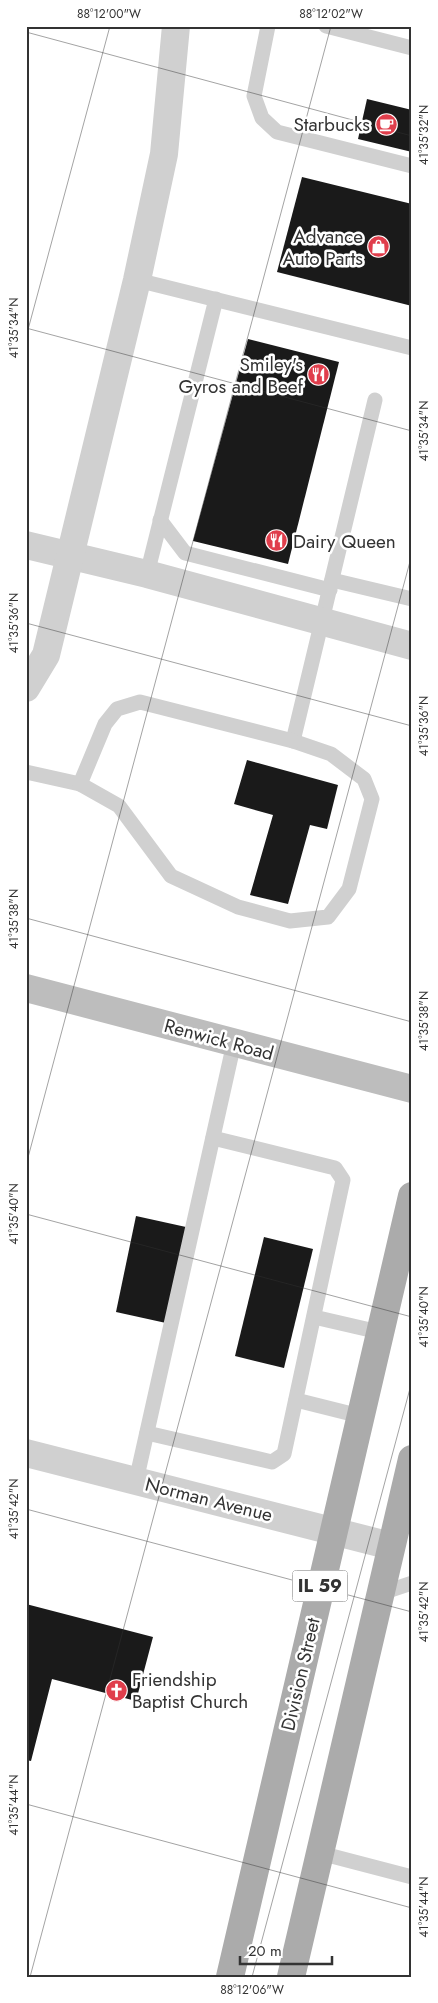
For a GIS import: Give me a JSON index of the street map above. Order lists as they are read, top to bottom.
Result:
{
  "streets": {
    "main road": ["IL 59", "Division Street"],
    "street": ["Renwick Road", "Norman Avenue"]
  },
  "crossings": [
    ["Norman Avenue", "Division Street"]
  ],
  "places": {
    "cafe": ["Starbucks"],
    "shop": ["Advance Auto Parts"],
    "restaurant": ["Smiley's Gyros and Beef", "Dairy Queen"],
    "church": ["Friendship Baptist Church"]
  },
  "scale_bar": "20 m",
  "coordinates": [
    "88°12'00\"W",
    "88°12'02\"W",
    "41°35'32\"N",
    "41°35'34\"N",
    "41°35'36\"N",
    "41°35'38\"N",
    "41°35'40\"N",
    "41°35'42\"N",
    "41°35'44\"N",
    "88°12'06\"W"
  ]
}
